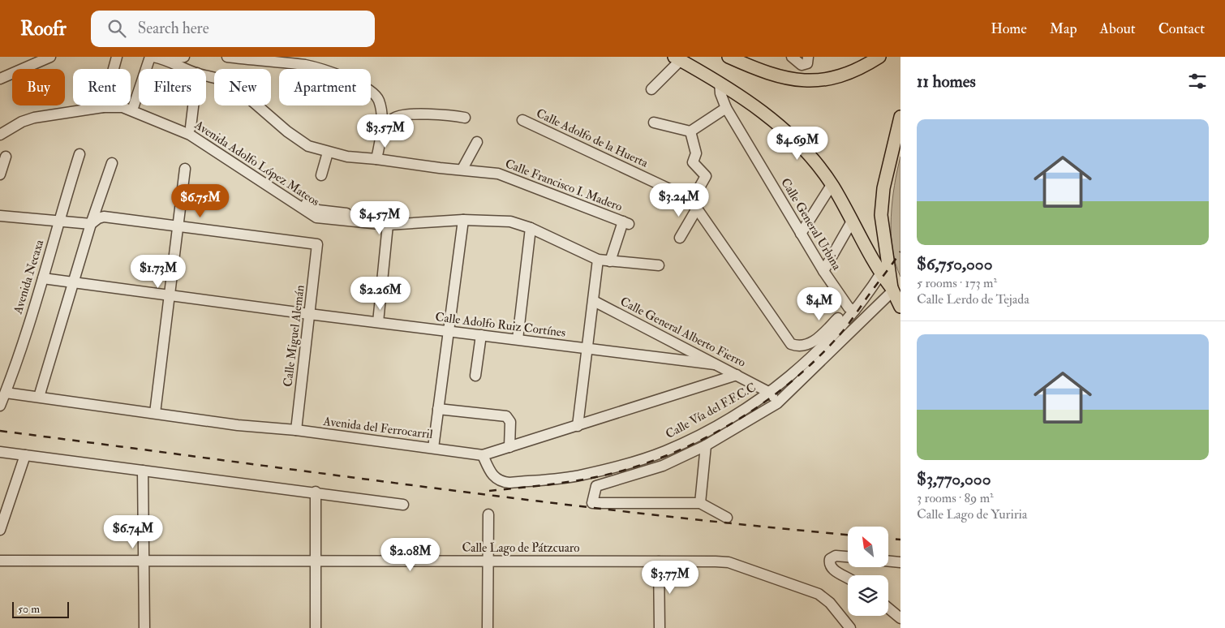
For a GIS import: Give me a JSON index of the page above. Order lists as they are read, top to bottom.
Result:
{
  "streets": {
    "street": [
      "Calle Adolfo de la Huerta",
      "Avenida Adolfo López Mateos",
      "Calle Francisco I. Madero",
      "Calle General Urbina",
      "Avenida Necaxa",
      "Calle Adolfo Ruiz Cortínes",
      "Calle General Alberto Fierro",
      "Calle Miguel Alemán",
      "Calle Vía del F.F.C.C",
      "Avenida del Ferrocarril",
      "Calle Lago de Pátzcuaro"
    ]
  },
  "crossings": [
    ["Calle Adolfo de la Huerta", "Calle General Urbina"],
    ["Calle Adolfo de la Huerta", "Calle Vía del F.F.C.C"],
    ["Avenida Adolfo López Mateos", "Calle Francisco I. Madero"],
    ["Calle General Urbina", "Calle Vía del F.F.C.C"],
    ["Avenida Necaxa", "Calle Adolfo Ruiz Cortínes"],
    ["Avenida Necaxa", "Avenida del Ferrocarril"],
    ["Calle Adolfo Ruiz Cortínes", "Calle General Alberto Fierro"],
    ["Calle Adolfo Ruiz Cortínes", "Calle Miguel Alemán"],
    ["Calle General Alberto Fierro", "Calle Vía del F.F.C.C"],
    ["Calle General Alberto Fierro", "Avenida del Ferrocarril"],
    ["Calle Miguel Alemán", "Avenida del Ferrocarril"],
    ["Calle Vía del F.F.C.C", "Avenida del Ferrocarril"]
  ],
  "scale_bar": "50 m",
  "north": "top left",
  "page": {
    "header": "Roofr",
    "search": "Search here",
    "nav": [
      "Home",
      "Map",
      "About",
      "Contact"
    ],
    "heading": "11 homes",
    "chip": [
      "Buy",
      "Rent",
      "Filters",
      "New",
      "Apartment"
    ],
    "list": [
      {
        "name": "$6,750,000",
        "note": "5 rooms · 173 m² · Calle Lerdo de Tejada"
      },
      {
        "name": "$3,770,000",
        "note": "3 rooms · 89 m² · Calle Lago de Yuriria"
      }
    ],
    "price": [
      "$3.57M",
      "$4.69M",
      "$3.24M",
      "$6.75M",
      "$4.57M",
      "$1.73M",
      "$2.26M",
      "$4M",
      "$6.74M",
      "$2.08M",
      "$3.77M"
    ],
    "scale": "50 m"
  }
}
